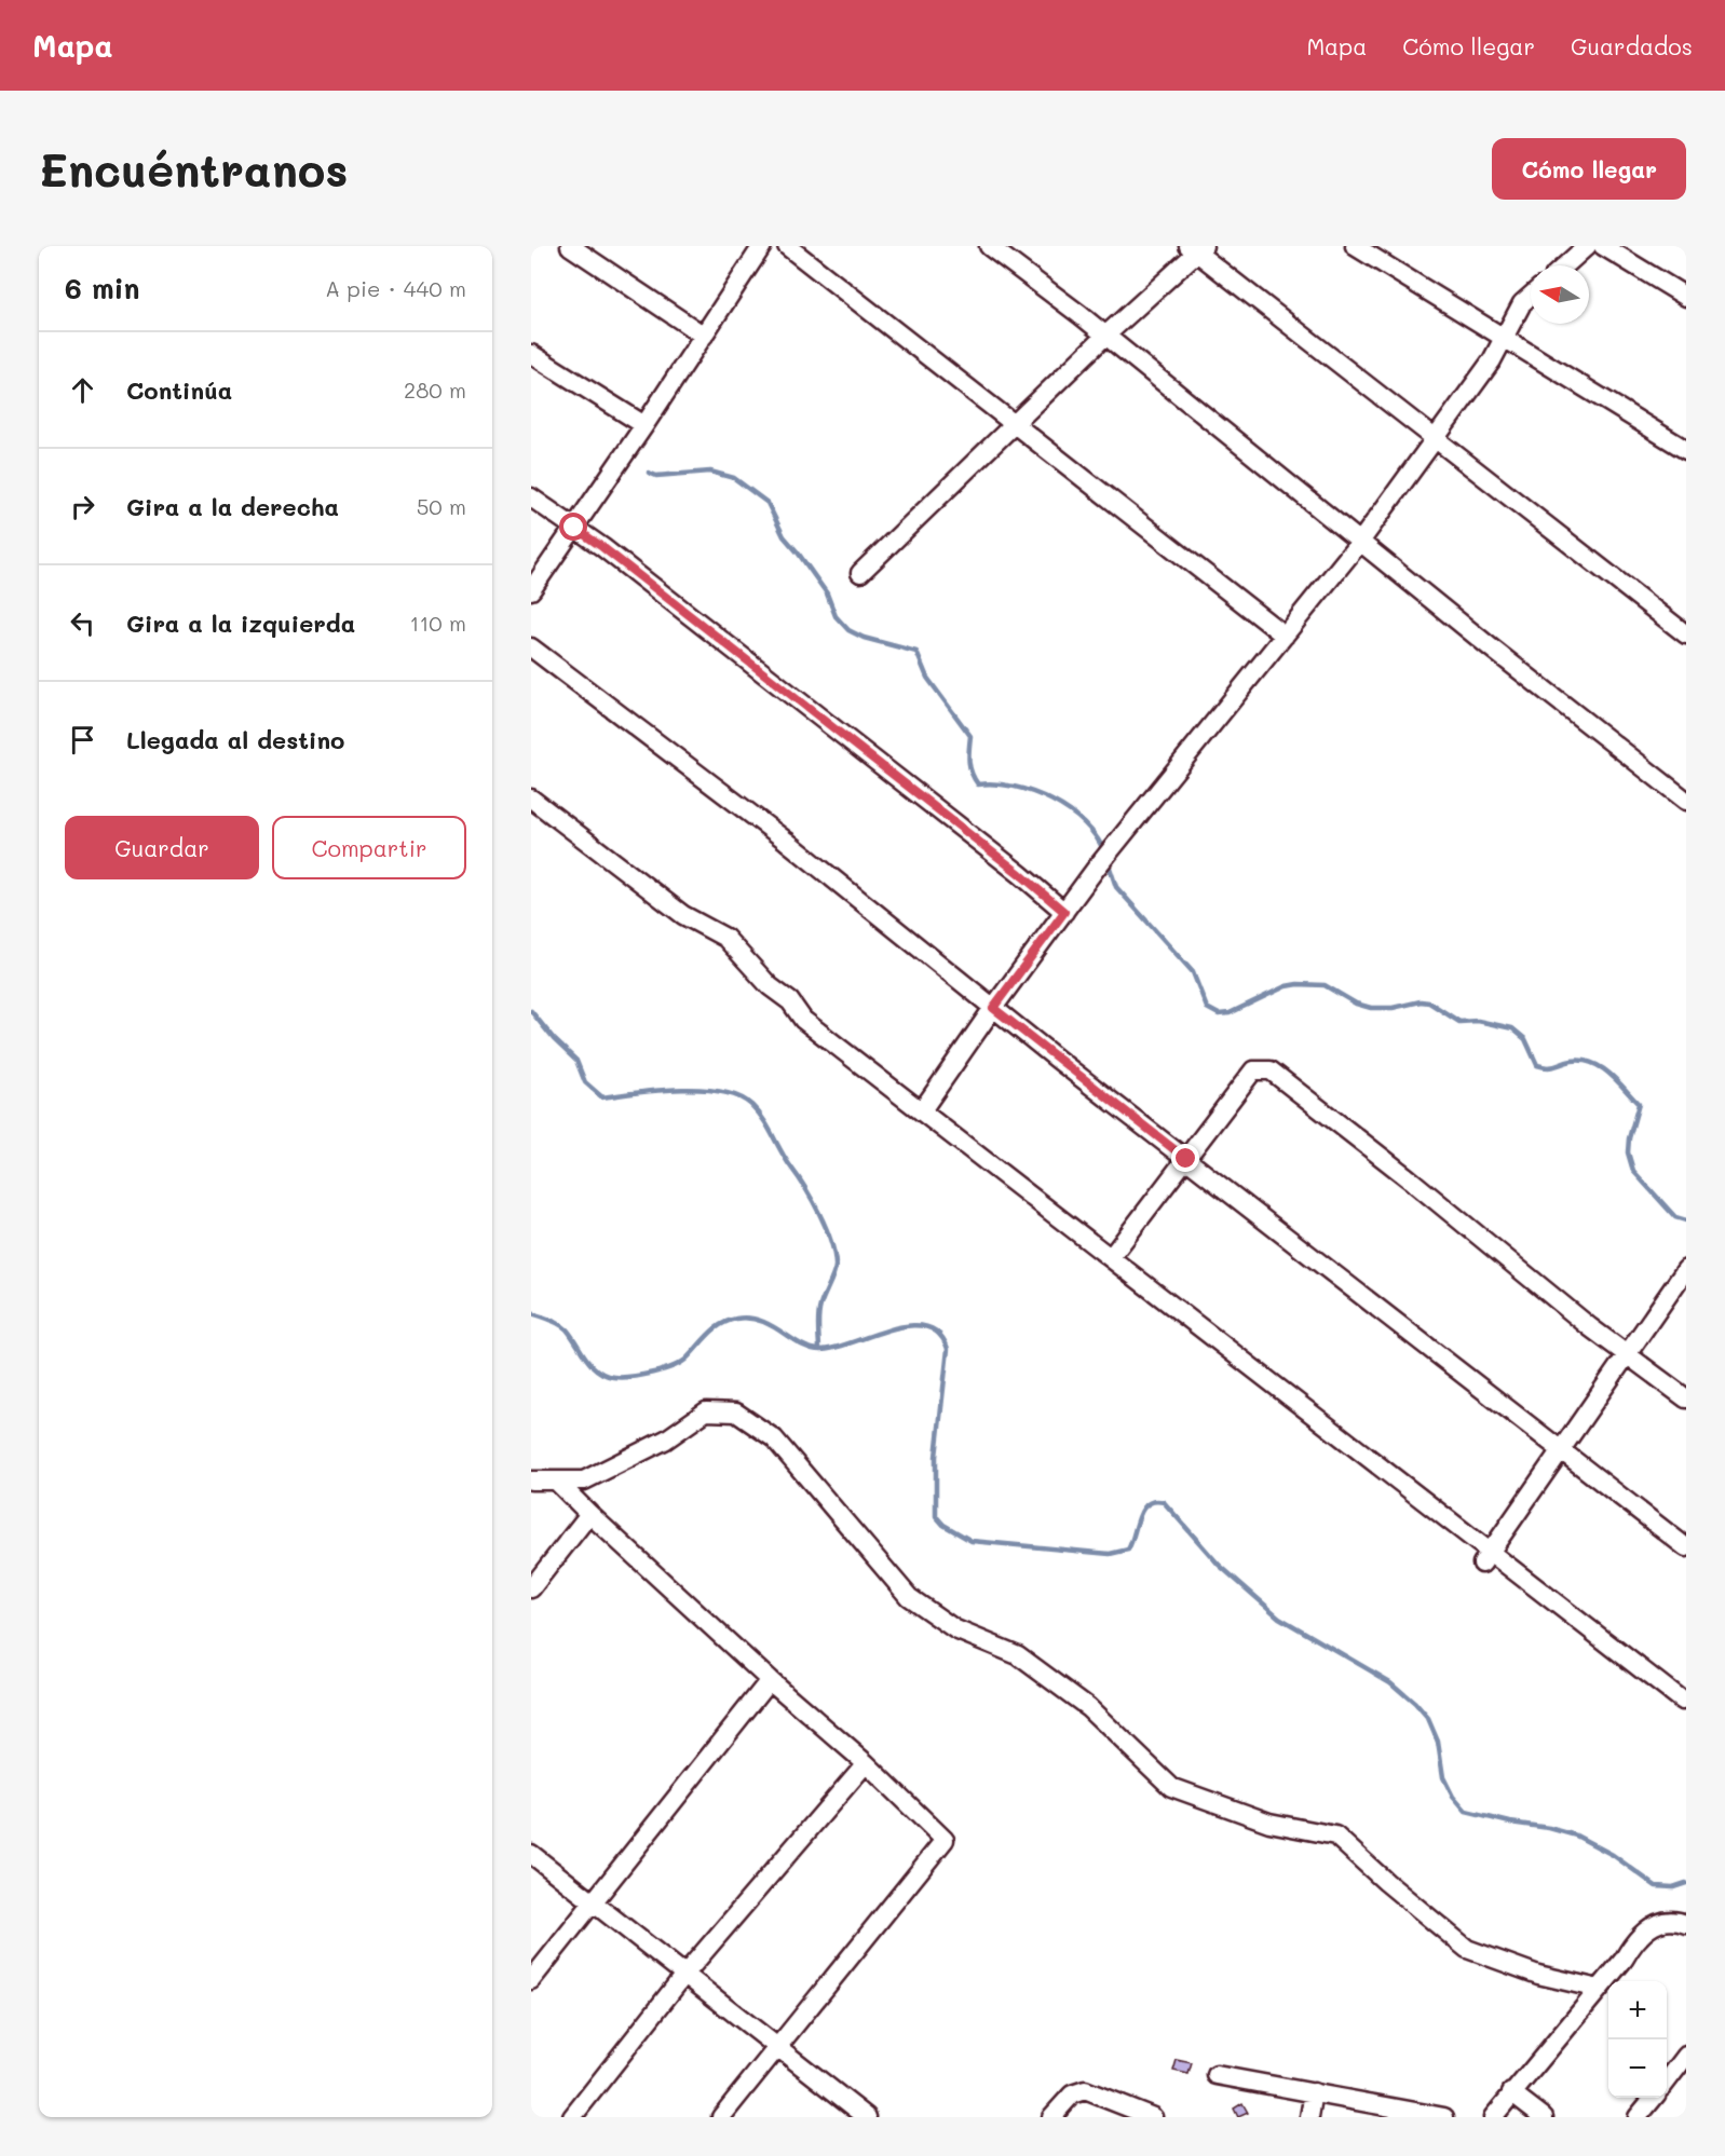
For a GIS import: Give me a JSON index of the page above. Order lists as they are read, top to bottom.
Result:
{
  "north": "left",
  "page": {
    "header": "Mapa",
    "nav": ["Mapa", "Cómo llegar", "Guardados"],
    "buttons": [
      "Cómo llegar",
      ["Guardar", "Compartir"]
    ],
    "title": "Encuéntranos",
    "heading": ["6 min", "A pie · 440 m"],
    "list": [
      ["Continúa", "280 m"],
      ["Gira a la derecha", "50 m"],
      ["Gira a la izquierda", "110 m"],
      "Llegada al destino"
    ],
    "map_buttons": ["+", "−"]
  }
}
